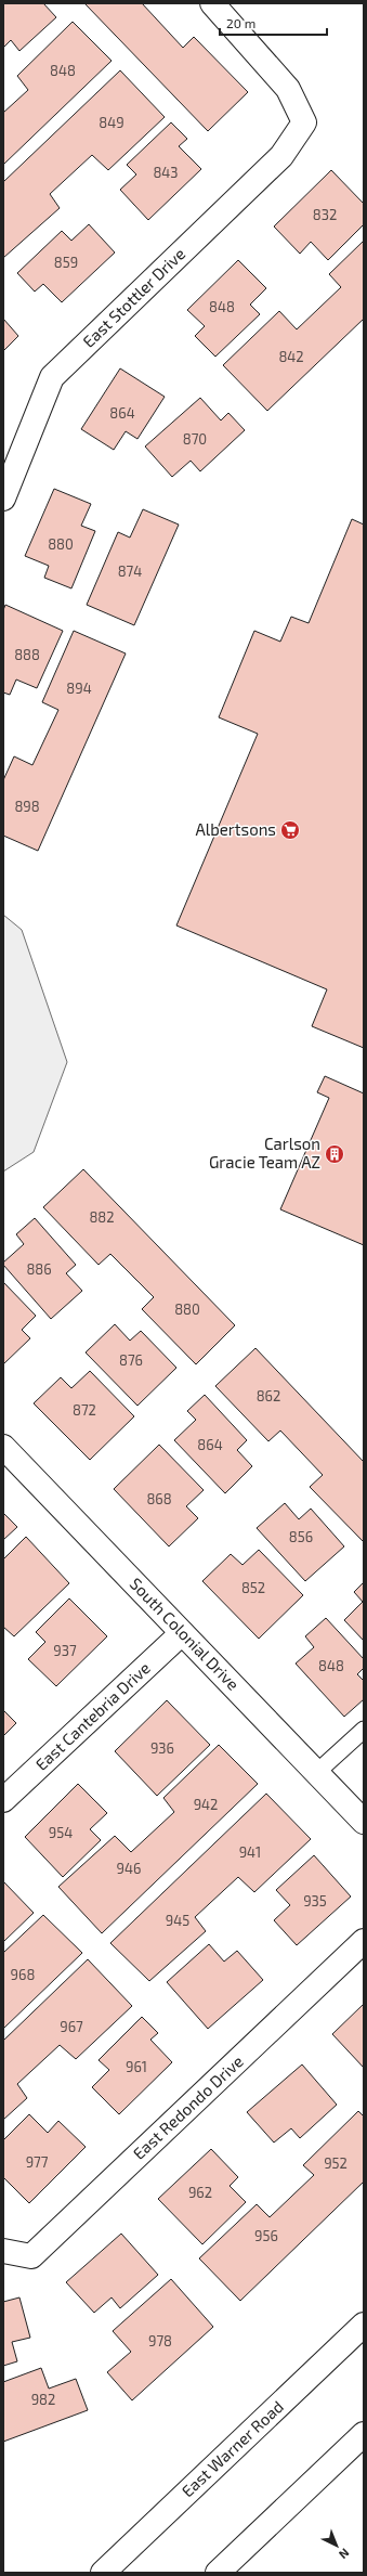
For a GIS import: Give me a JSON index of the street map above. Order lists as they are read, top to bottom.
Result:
{
  "streets": {
    "street": [
      "East Stottler Drive",
      "South Colonial Drive",
      "East Cantebria Drive",
      "East Redondo Drive",
      "East Warner Road"
    ]
  },
  "crossings": [
    ["South Colonial Drive", "East Cantebria Drive"]
  ],
  "places": {
    "supermarket": ["Albertsons"],
    "building": ["Carlson Gracie Team AZ"]
  },
  "house_numbers": [
    "848",
    "849",
    "843",
    "832",
    "859",
    "848",
    "842",
    "864",
    "870",
    "880",
    "874",
    "888",
    "894",
    "898",
    "882",
    "886",
    "880",
    "876",
    "862",
    "872",
    "864",
    "868",
    "856",
    "852",
    "937",
    "848",
    "936",
    "942",
    "954",
    "941",
    "946",
    "935",
    "945",
    "968",
    "967",
    "961",
    "977",
    "952",
    "962",
    "956",
    "978",
    "982"
  ],
  "scale_bar": "20 m",
  "north": "bottom right"
}
